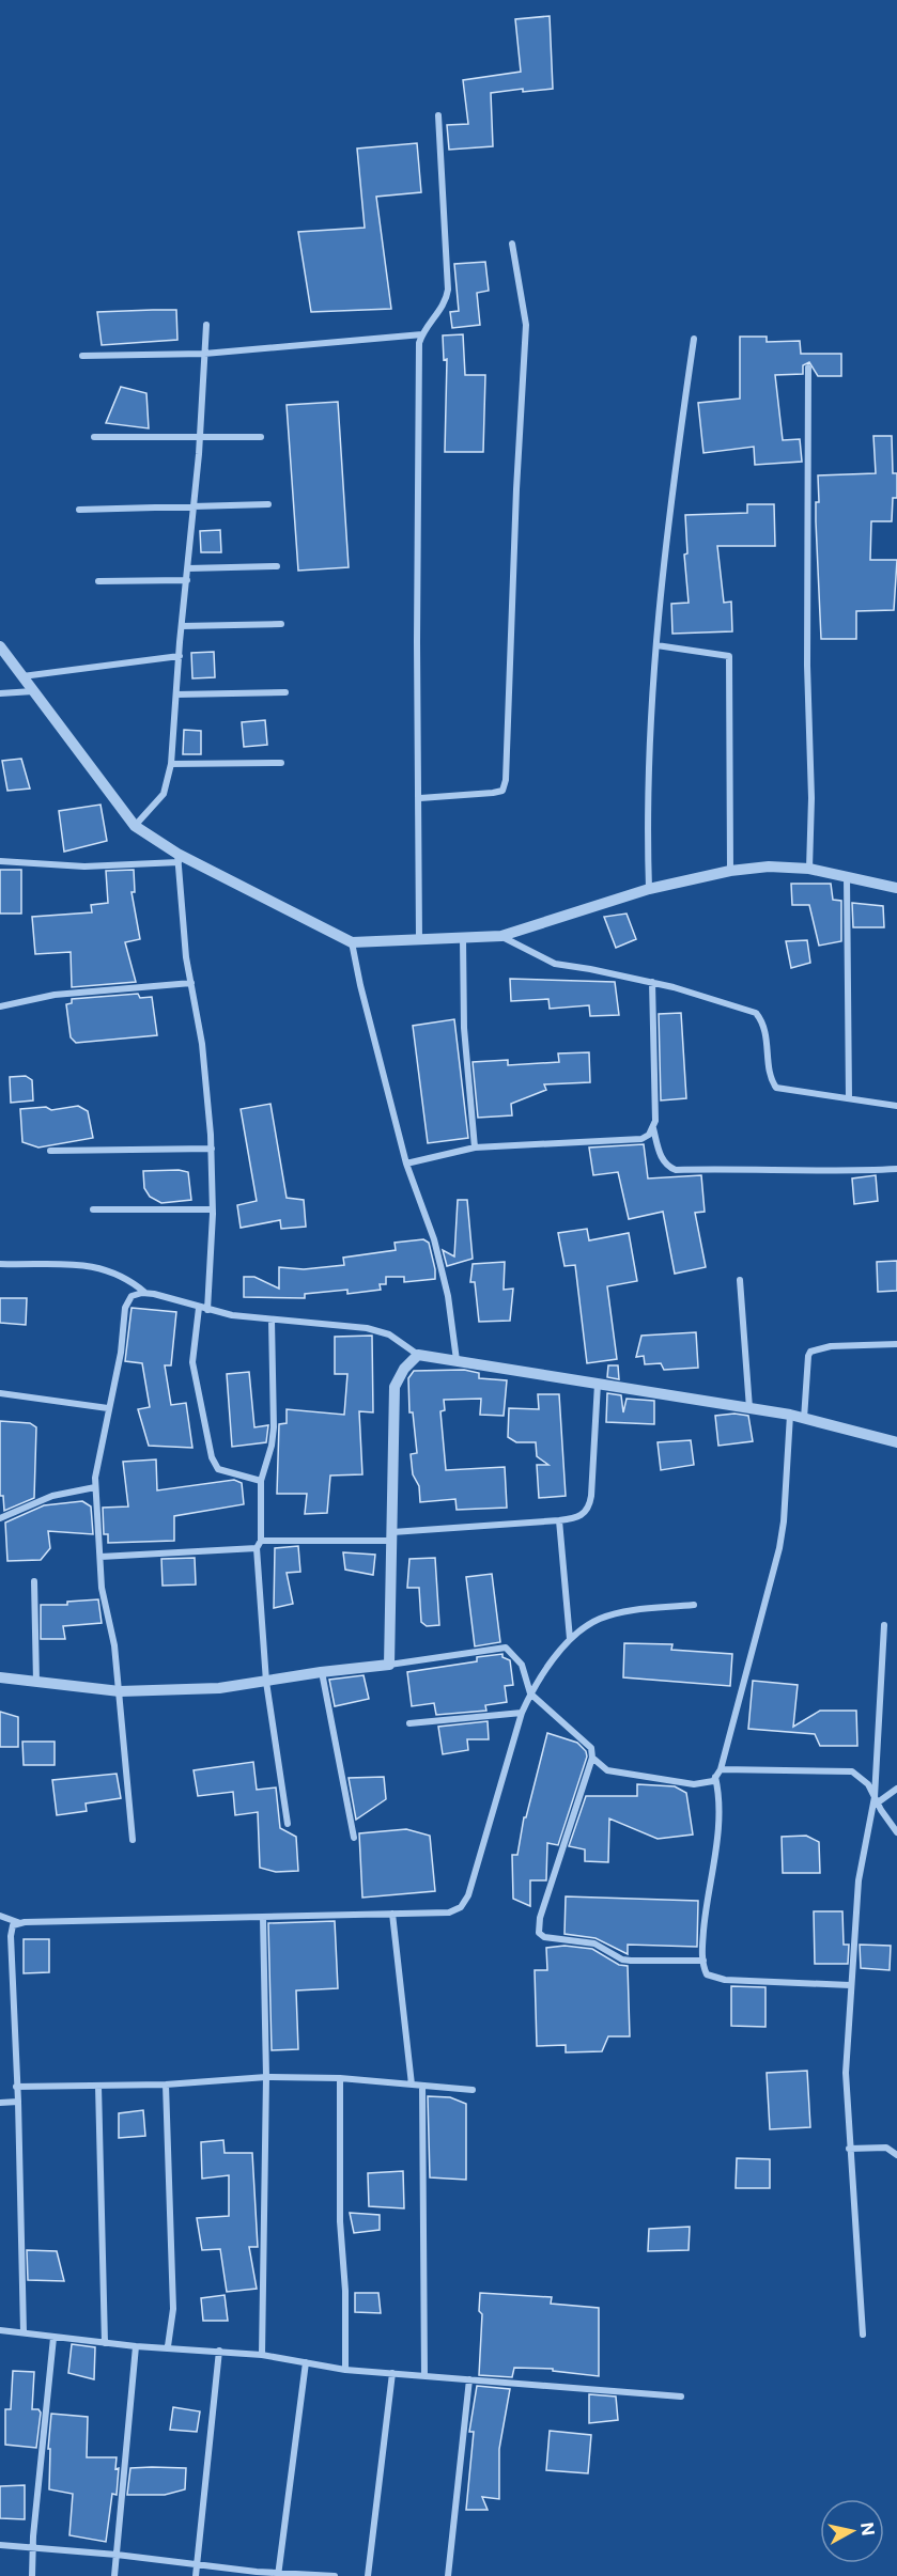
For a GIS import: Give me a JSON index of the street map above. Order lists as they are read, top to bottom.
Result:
{
  "north": "right"
}
